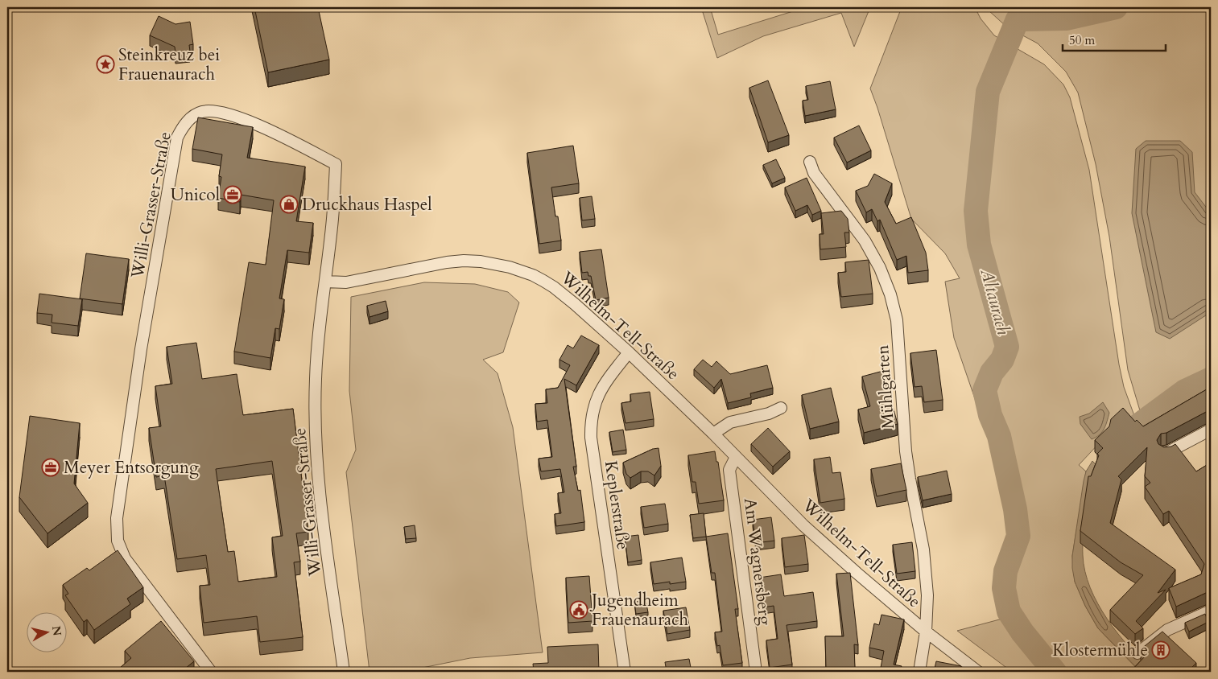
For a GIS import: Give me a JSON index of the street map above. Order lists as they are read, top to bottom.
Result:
{
  "streets": {
    "street": [
      "Willi-Grasser-Straße",
      "Wilhelm-Tell-Straße",
      "Mühlgarten",
      "Keplerstraße",
      "Am Wagnersberg"
    ]
  },
  "crossings": [
    ["Willi-Grasser-Straße", "Wilhelm-Tell-Straße"],
    ["Wilhelm-Tell-Straße", "Mühlgarten"],
    ["Wilhelm-Tell-Straße", "Keplerstraße"],
    ["Wilhelm-Tell-Straße", "Am Wagnersberg"]
  ],
  "water": ["Altaurach"],
  "places": {
    "place": ["Steinkreuz bei Frauenaurach"],
    "office": ["Unicol", "Meyer Entsorgung"],
    "shop": ["Druckhaus Haspel"],
    "public building": ["Jugendheim Frauenaurach"],
    "building": ["Klostermühle"]
  },
  "scale_bar": "50 m",
  "north": "right"
}
